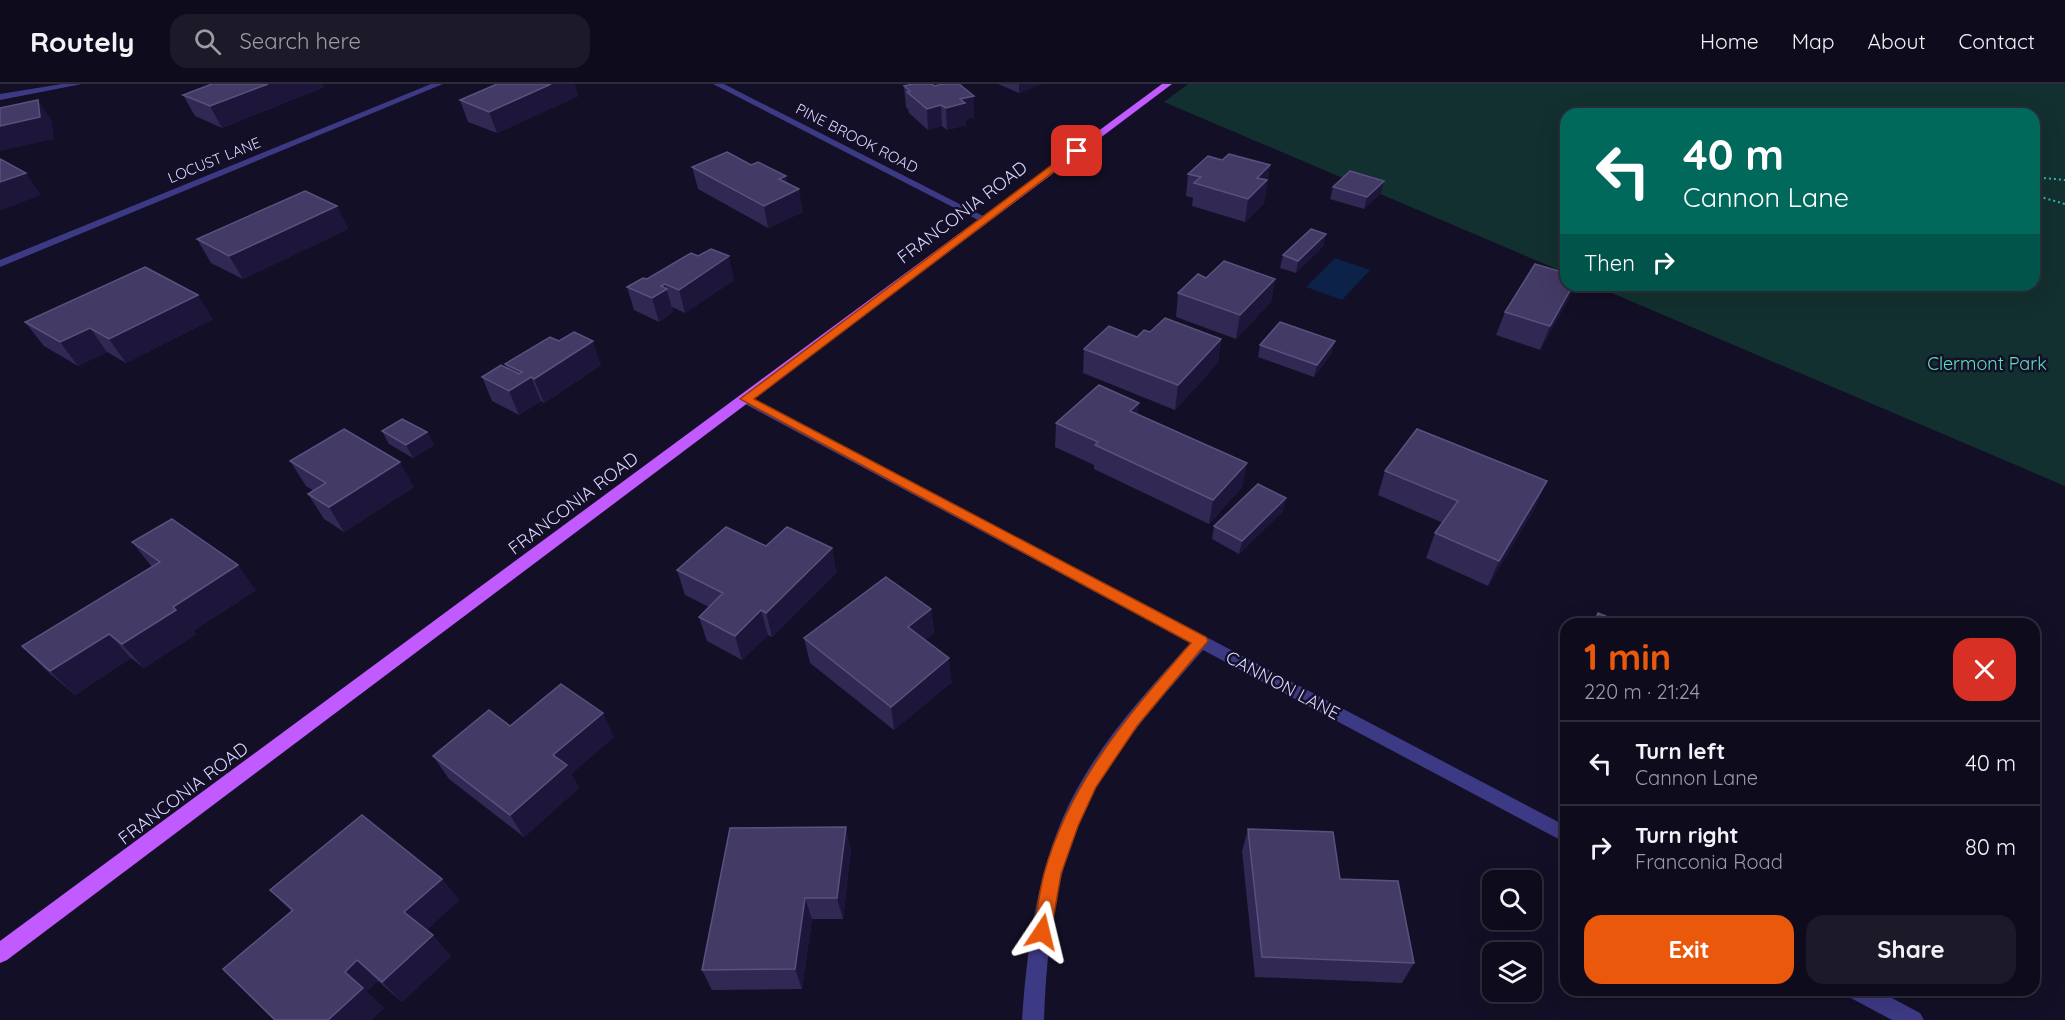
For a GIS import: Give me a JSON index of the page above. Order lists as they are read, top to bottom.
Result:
{
  "streets": {
    "main road": ["FRANCONIA ROAD"],
    "street": ["PINE BROOK ROAD", "LOCUST LANE", "CANNON LANE"]
  },
  "crossings": [
    ["PINE BROOK ROAD", "FRANCONIA ROAD"],
    ["FRANCONIA ROAD", "CANNON LANE"]
  ],
  "parks": ["Clermont Park"],
  "page": {
    "header": "Routely",
    "search": "Search here",
    "nav": [
      "Home",
      "Map",
      "About",
      "Contact"
    ],
    "turn": ["40 m", "Cannon Lane"],
    "then": "Then",
    "heading": ["1 min", "220 m · 21:24"],
    "list": [
      {
        "name": "Turn left",
        "note": "Cannon Lane",
        "value": "40 m"
      },
      {
        "name": "Turn right",
        "note": "Franconia Road",
        "value": "80 m"
      }
    ],
    "buttons": ["Exit", "Share"]
  }
}
